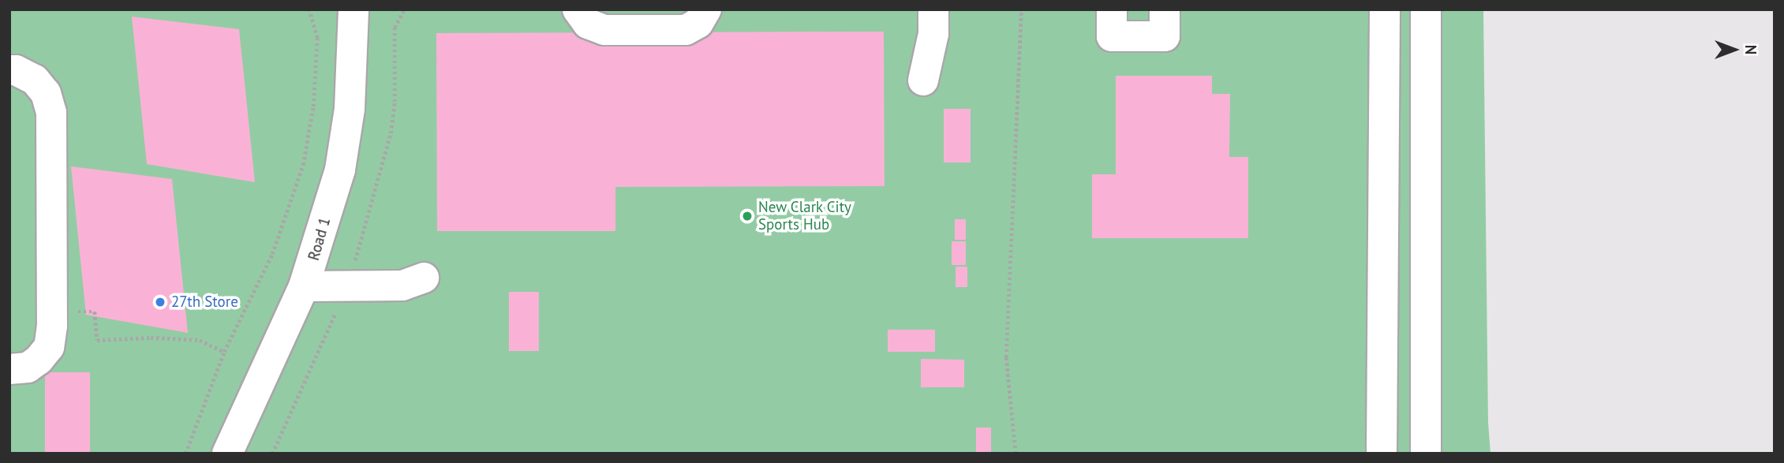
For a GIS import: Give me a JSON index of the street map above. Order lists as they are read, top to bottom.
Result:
{
  "streets": {
    "street": ["Road 1"]
  },
  "places": ["New Clark City Sports Hub", "27th Store"],
  "north": "right"
}
